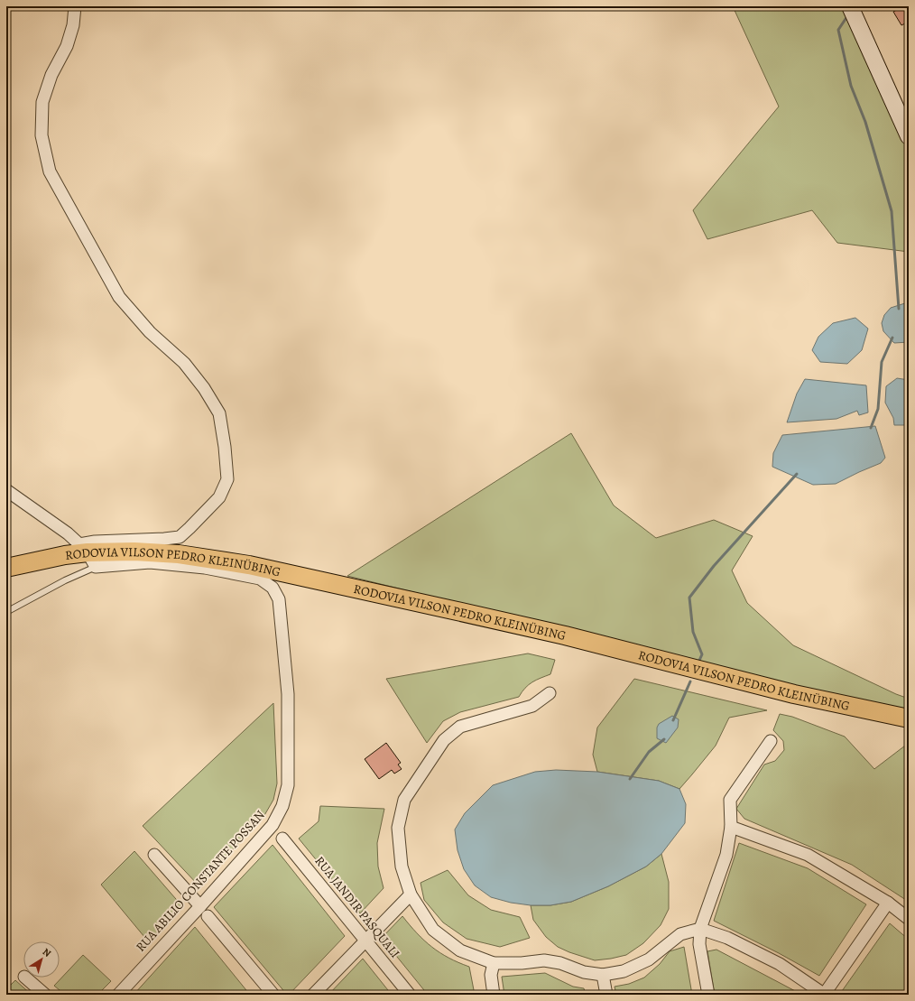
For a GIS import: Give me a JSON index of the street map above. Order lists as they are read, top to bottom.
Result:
{
  "streets": {
    "main road": ["RODOVIA VILSON PEDRO KLEINÜBING"],
    "street": ["RUA ABILIO CONSTANTE POSSAN", "RUA JANDIR PASQUALI"]
  },
  "crossings": [
    ["RODOVIA VILSON PEDRO KLEINÜBING", "RUA ABILIO CONSTANTE POSSAN"]
  ],
  "north": "top right"
}
